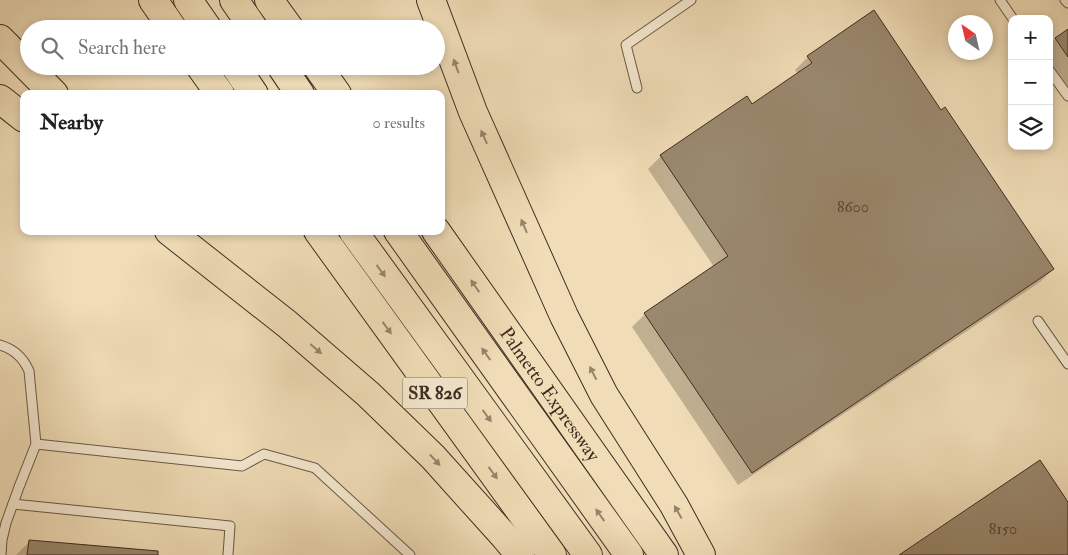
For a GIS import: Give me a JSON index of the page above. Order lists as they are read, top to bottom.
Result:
{
  "streets": {
    "highway": ["SR 826", "Palmetto Expressway"]
  },
  "house_numbers": ["8600", "8150"],
  "north": "top left",
  "page": {
    "map_buttons": ["+", "−"],
    "search": "Search here",
    "heading": ["Nearby", "0 results"]
  }
}
